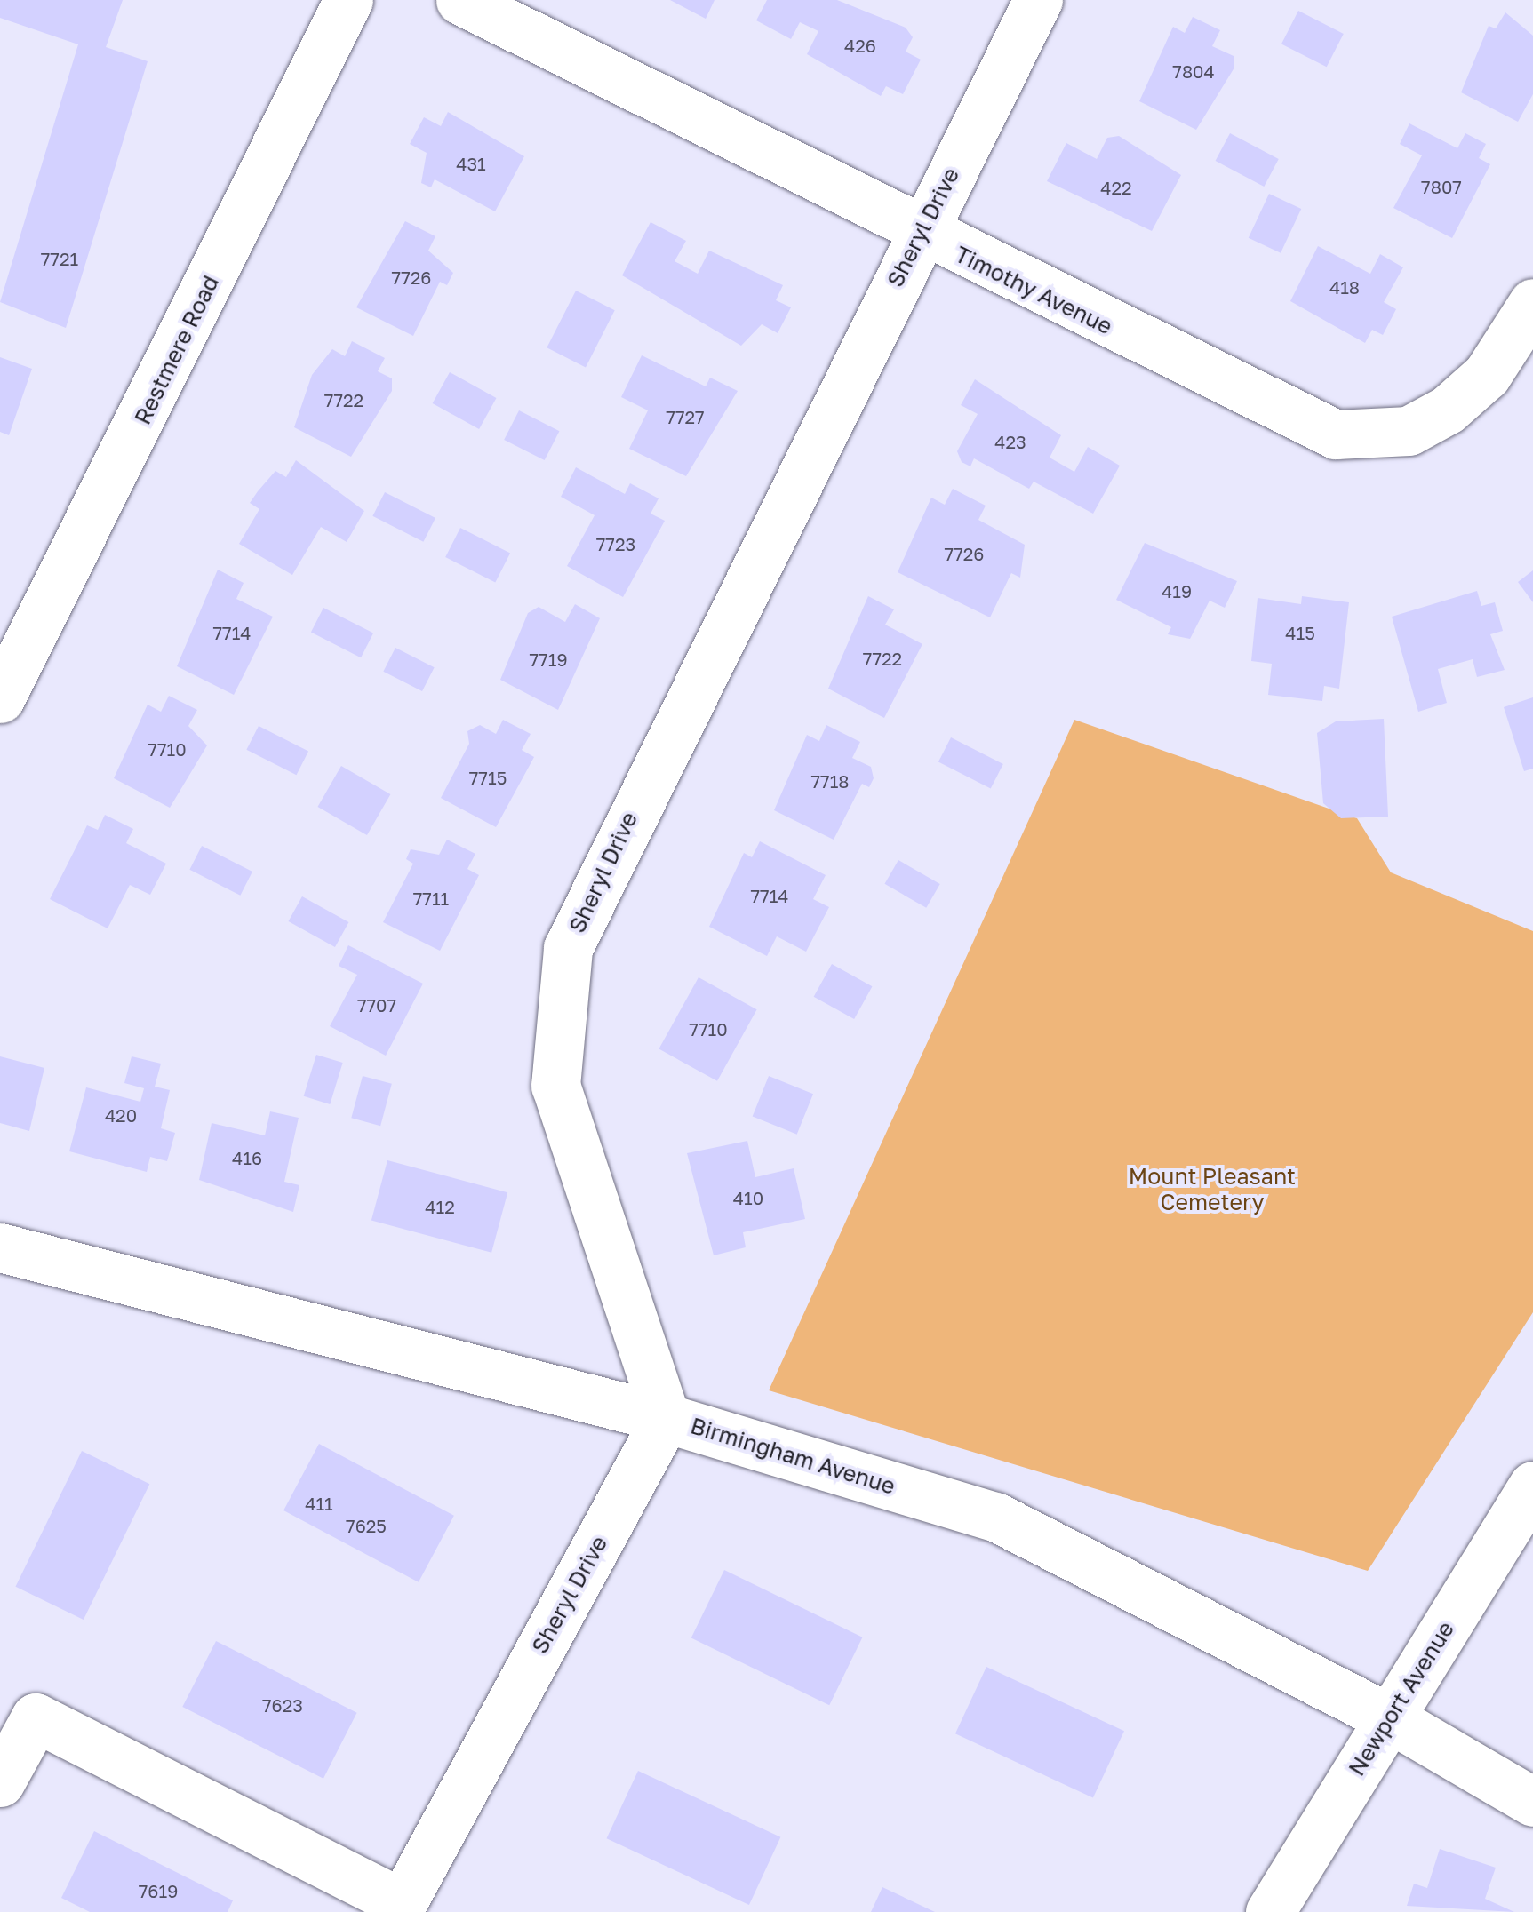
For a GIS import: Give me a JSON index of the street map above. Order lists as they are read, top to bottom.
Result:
{
  "streets": {
    "street": [
      "Sheryl Drive",
      "Timothy Avenue",
      "Restmere Road",
      "Birmingham Avenue",
      "Newport Avenue"
    ]
  },
  "crossings": [
    ["Sheryl Drive", "Timothy Avenue"],
    ["Sheryl Drive", "Birmingham Avenue"],
    ["Birmingham Avenue", "Newport Avenue"]
  ],
  "parks": ["Mount Pleasant Cemetery"],
  "house_numbers": [
    "426",
    "7804",
    "431",
    "7807",
    "422",
    "7721",
    "7726",
    "418",
    "7722",
    "7727",
    "423",
    "7723",
    "7726",
    "419",
    "7714",
    "415",
    "7722",
    "7719",
    "7710",
    "7715",
    "7718",
    "7714",
    "7711",
    "7707",
    "7710",
    "420",
    "416",
    "410",
    "412",
    "411",
    "7625",
    "7623",
    "7619"
  ]
}
